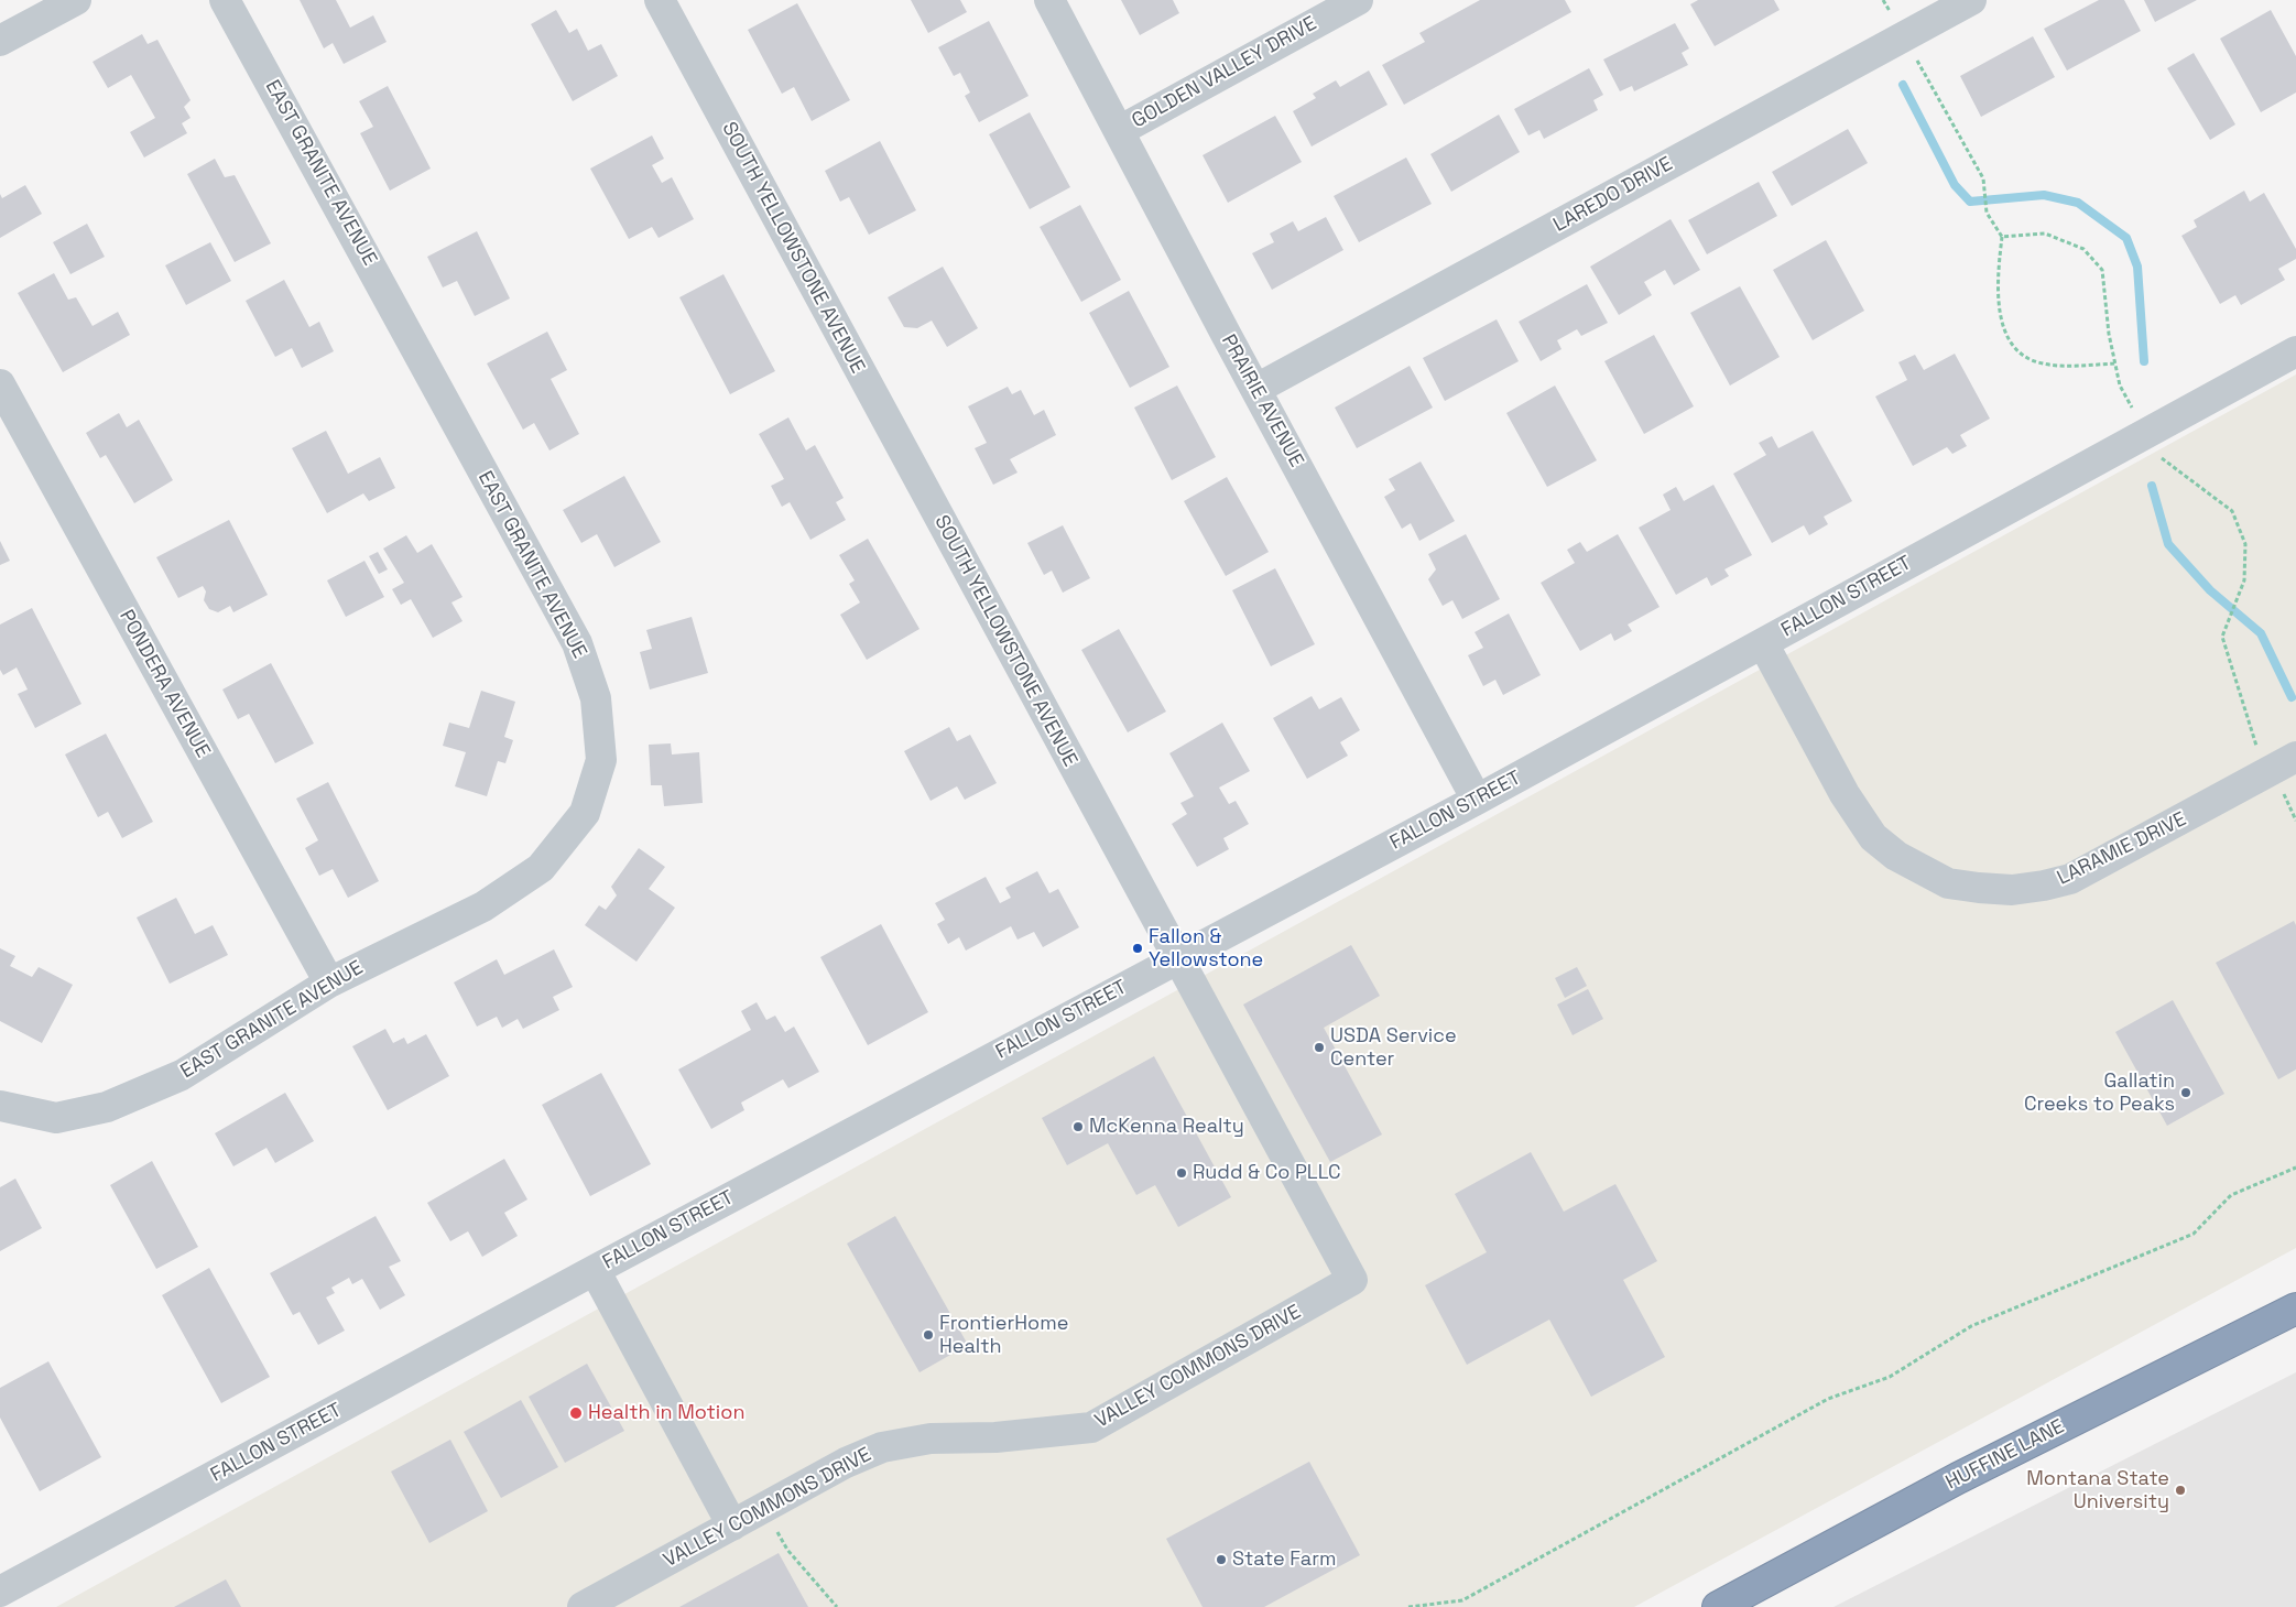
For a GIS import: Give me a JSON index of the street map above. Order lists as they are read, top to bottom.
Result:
{
  "streets": {
    "highway": ["HUFFINE LANE"],
    "street": [
      "GOLDEN VALLEY DRIVE",
      "EAST GRANITE AVENUE",
      "LAREDO DRIVE",
      "SOUTH YELLOWSTONE AVENUE",
      "PRAIRIE AVENUE",
      "FALLON STREET",
      "PONDERA AVENUE",
      "LARAMIE DRIVE",
      "VALLEY COMMONS DRIVE"
    ]
  },
  "crossings": [
    ["GOLDEN VALLEY DRIVE", "PRAIRIE AVENUE"],
    ["EAST GRANITE AVENUE", "PONDERA AVENUE"],
    ["LAREDO DRIVE", "PRAIRIE AVENUE"],
    ["SOUTH YELLOWSTONE AVENUE", "FALLON STREET"],
    ["SOUTH YELLOWSTONE AVENUE", "VALLEY COMMONS DRIVE"],
    ["PRAIRIE AVENUE", "FALLON STREET"],
    ["FALLON STREET", "LARAMIE DRIVE"]
  ],
  "places": [
    "Fallon & Yellowstone",
    "USDA Service Center",
    "Gallatin Creeks to Peaks",
    "McKenna Realty",
    "Rudd & Co PLLC",
    "FrontierHome Health",
    "Health in Motion",
    "Montana State University",
    "State Farm"
  ]
}
